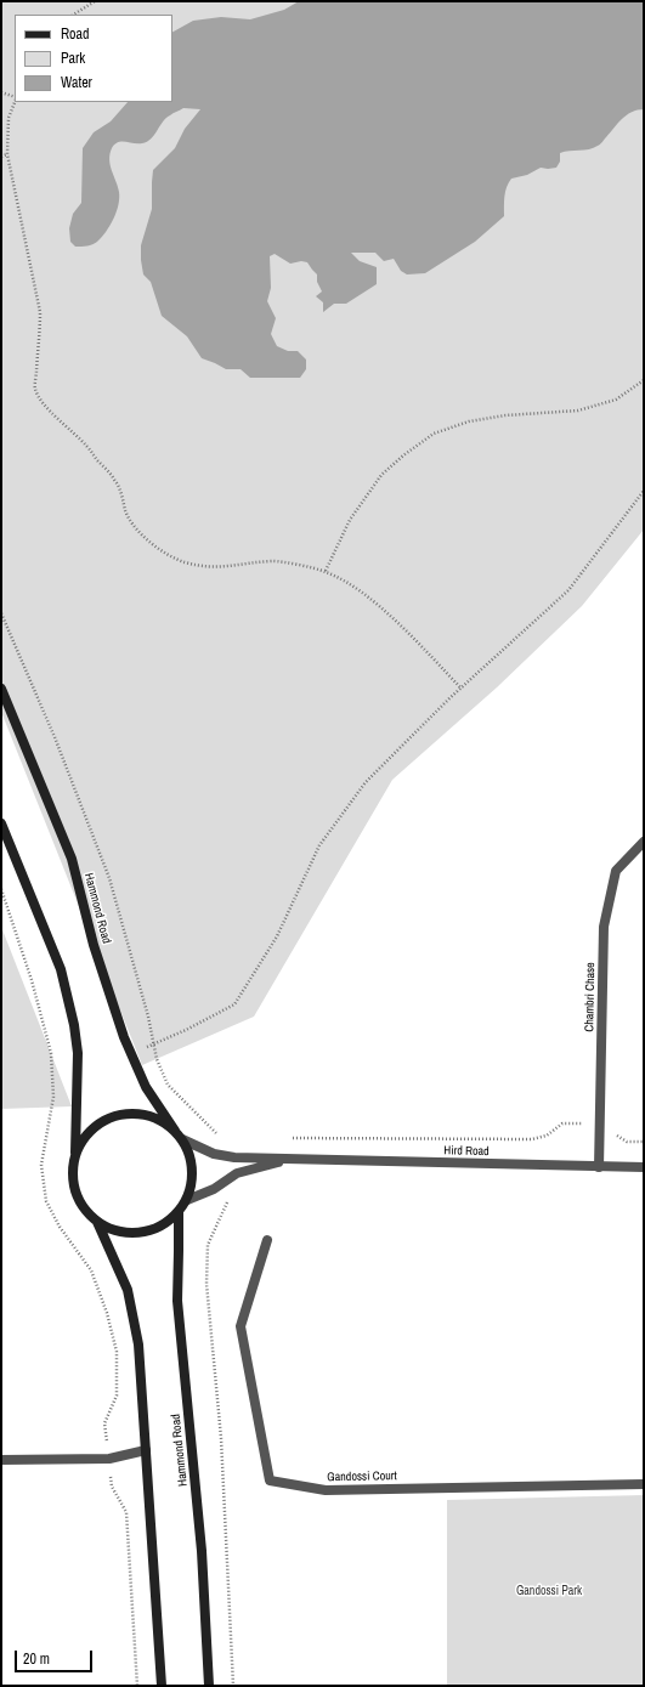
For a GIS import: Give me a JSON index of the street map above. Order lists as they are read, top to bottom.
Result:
{
  "streets": {
    "main road": ["Hammond Road"],
    "street": ["Chambri Chase", "Hird Road", "Gandossi Court"]
  },
  "crossings": [
    ["Hammond Road", "Hird Road"],
    ["Chambri Chase", "Hird Road"]
  ],
  "parks": ["Gandossi Park"],
  "legend": ["Road", "Park", "Water"],
  "scale_bar": "20 m"
}
